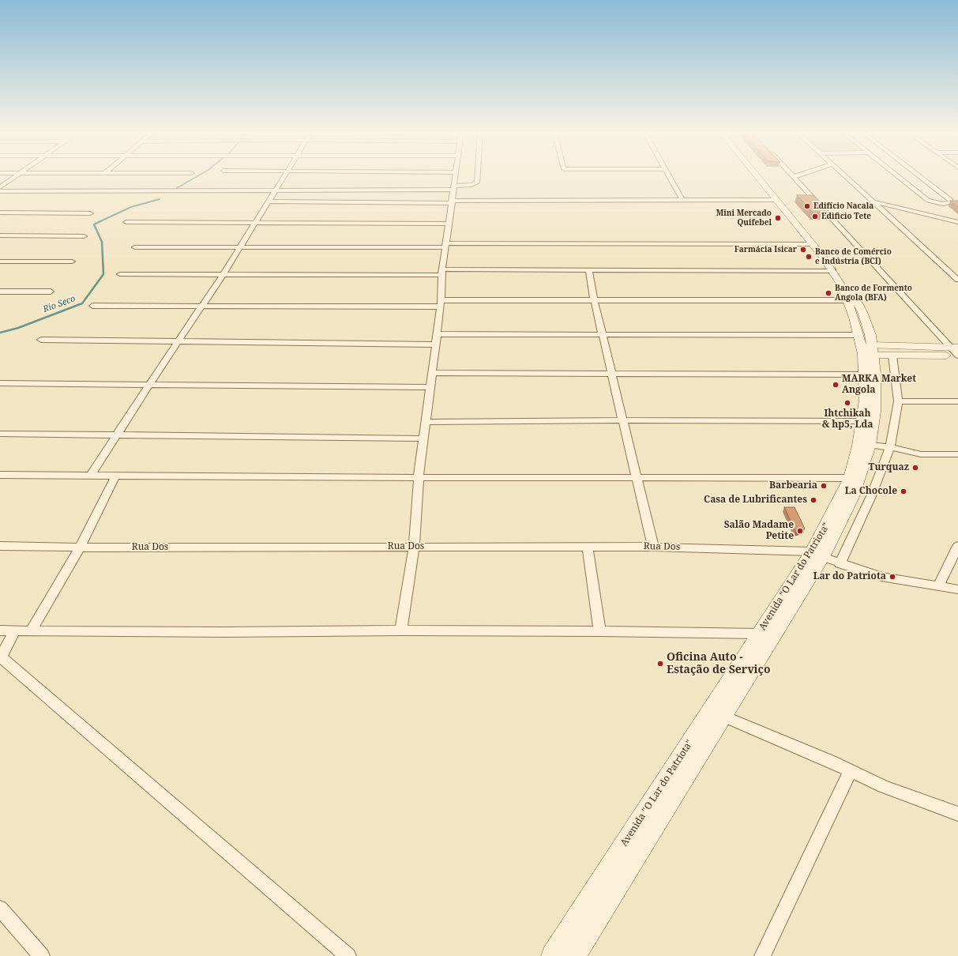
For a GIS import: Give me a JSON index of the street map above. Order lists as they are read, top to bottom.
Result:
{
  "streets": {
    "main road": ["Avenida \"O Lar do Patriota\""],
    "street": ["Rua Dos"]
  },
  "crossings": [
    ["Rua Dos", "Avenida \"O Lar do Patriota\""]
  ],
  "water": ["Rio Seco"],
  "places": [
    "Edifício Nacala",
    "Edificio Tete",
    "Mini Mercado Quifebel",
    "Farmácia Isicar",
    "Banco de Comércio e Indústria (BCI)",
    "Banco de Formento Angola (BFA)",
    "MARKA Market Angola",
    "Ihtchikah & hp5, Lda",
    "Turquaz",
    "Barbearia",
    "La Chocole",
    "Casa de Lubrificantes",
    "Salão Madame Petite",
    "Lar do Patriota",
    "Oficina Auto - Estação de Serviço"
  ]
}
